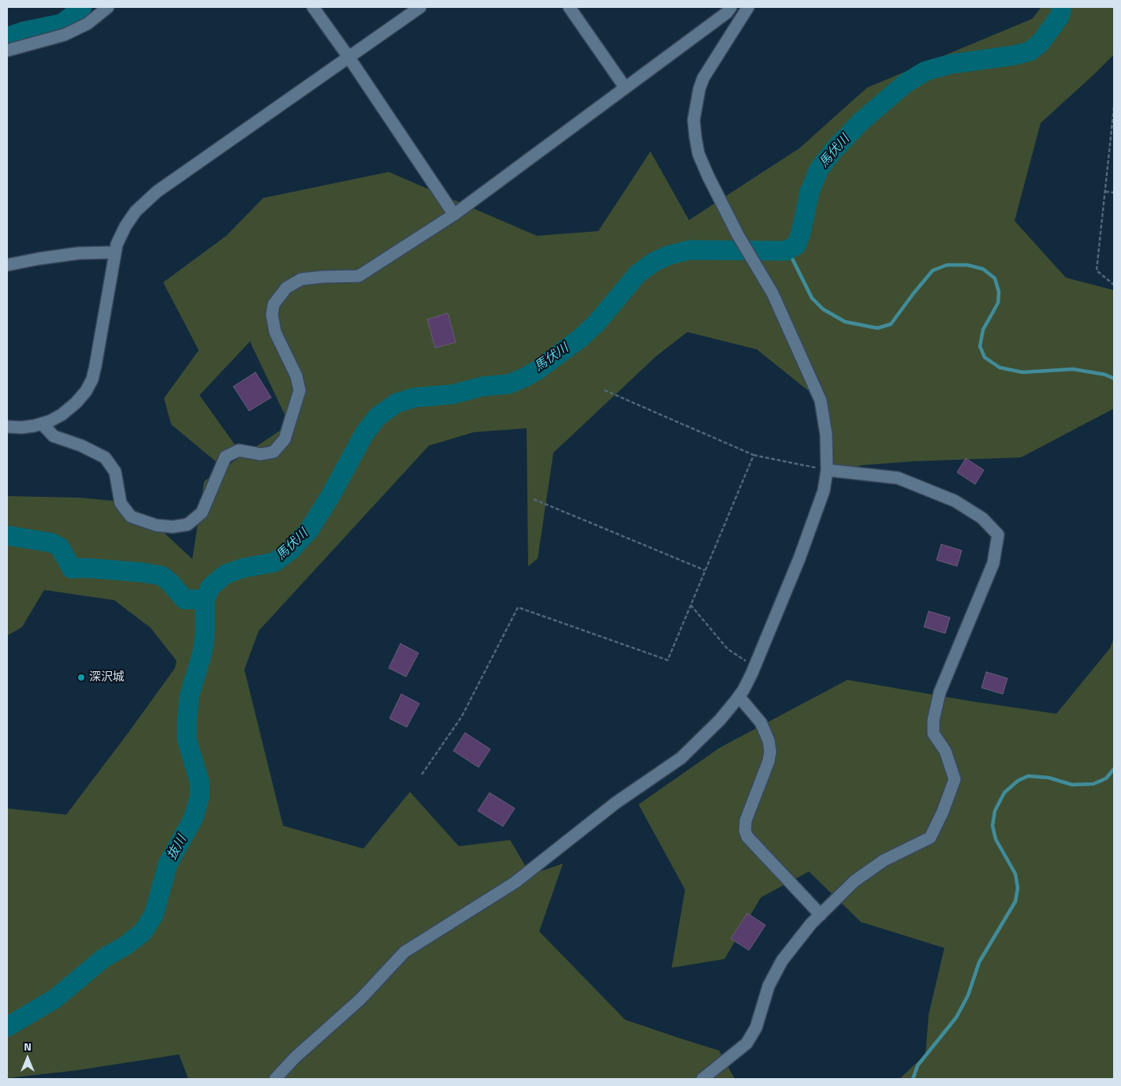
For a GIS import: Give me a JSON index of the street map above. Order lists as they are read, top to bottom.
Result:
{
  "water": ["馬伏川", "抜川"],
  "places": ["深沢城"],
  "north": "top"
}
